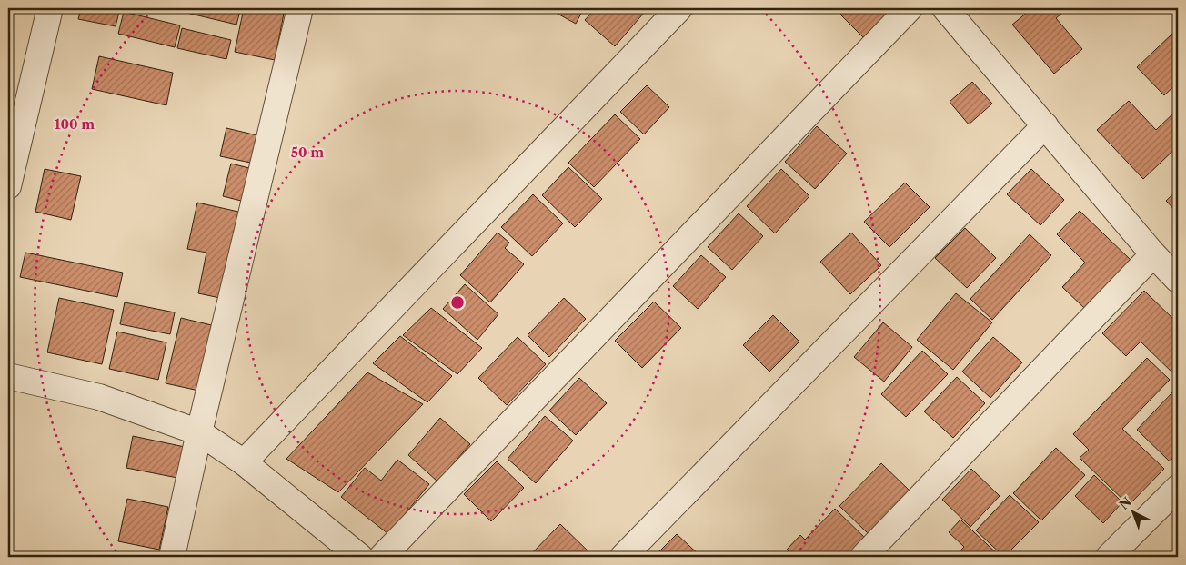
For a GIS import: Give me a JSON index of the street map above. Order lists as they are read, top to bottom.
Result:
{
  "north": "top left",
  "rings": ["100 m", "50 m"]
}
